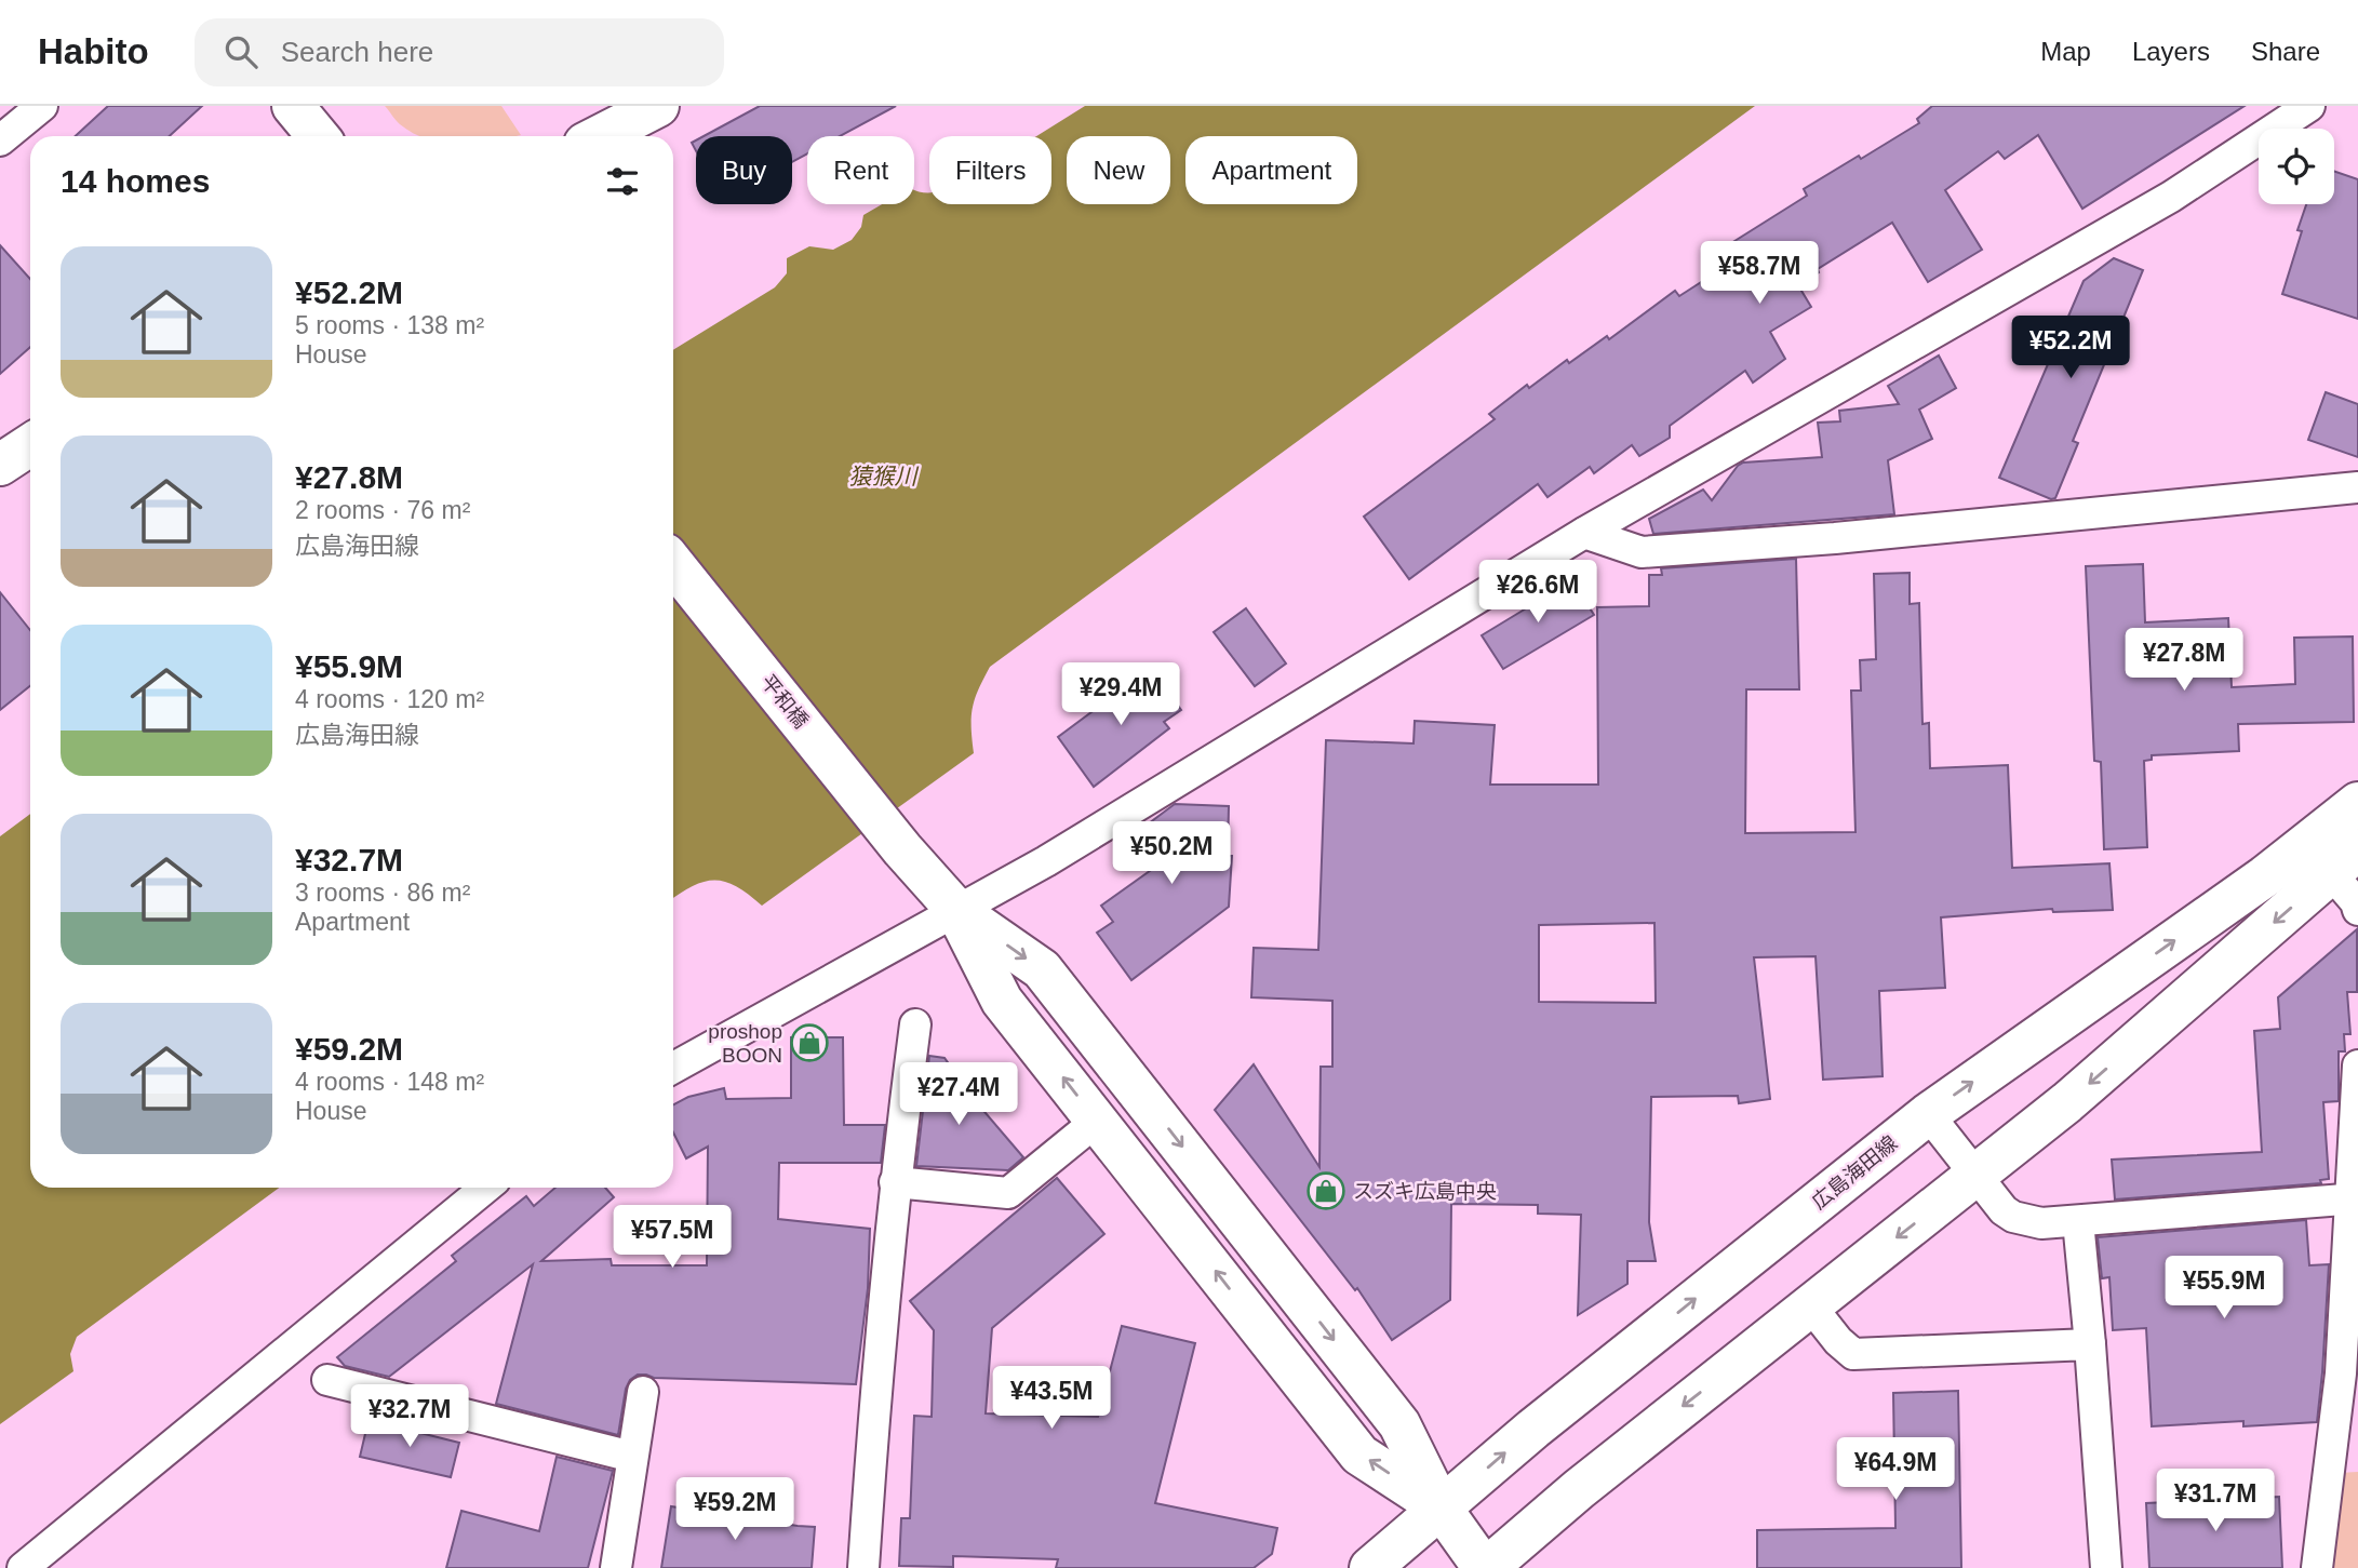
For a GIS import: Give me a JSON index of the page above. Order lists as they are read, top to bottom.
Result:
{
  "streets": {
    "main road": ["平和橋", "広島海田線"]
  },
  "water": ["猿猴川"],
  "places": {
    "shop": ["proshop BOON", "スズキ広島中央"]
  },
  "page": {
    "header": "Habito",
    "search": "Search here",
    "nav": ["Map", "Layers", "Share"],
    "chip": [
      "Buy",
      "Rent",
      "Filters",
      "New",
      "Apartment"
    ],
    "heading": "14 homes",
    "list": [
      {
        "name": "¥52.2M",
        "note": "5 rooms · 138 m² · House"
      },
      {
        "name": "¥27.8M",
        "note": "2 rooms · 76 m² · 広島海田線"
      },
      {
        "name": "¥55.9M",
        "note": "4 rooms · 120 m² · 広島海田線"
      },
      {
        "name": "¥32.7M",
        "note": "3 rooms · 86 m² · Apartment"
      },
      {
        "name": "¥59.2M",
        "note": "4 rooms · 148 m² · House"
      }
    ],
    "price": [
      "¥58.7M",
      "¥52.2M",
      "¥26.6M",
      "¥27.8M",
      "¥29.4M",
      "¥50.2M",
      "¥27.4M",
      "¥57.5M",
      "¥55.9M",
      "¥43.5M",
      "¥32.7M",
      "¥64.9M",
      "¥31.7M",
      "¥59.2M"
    ]
  }
}
